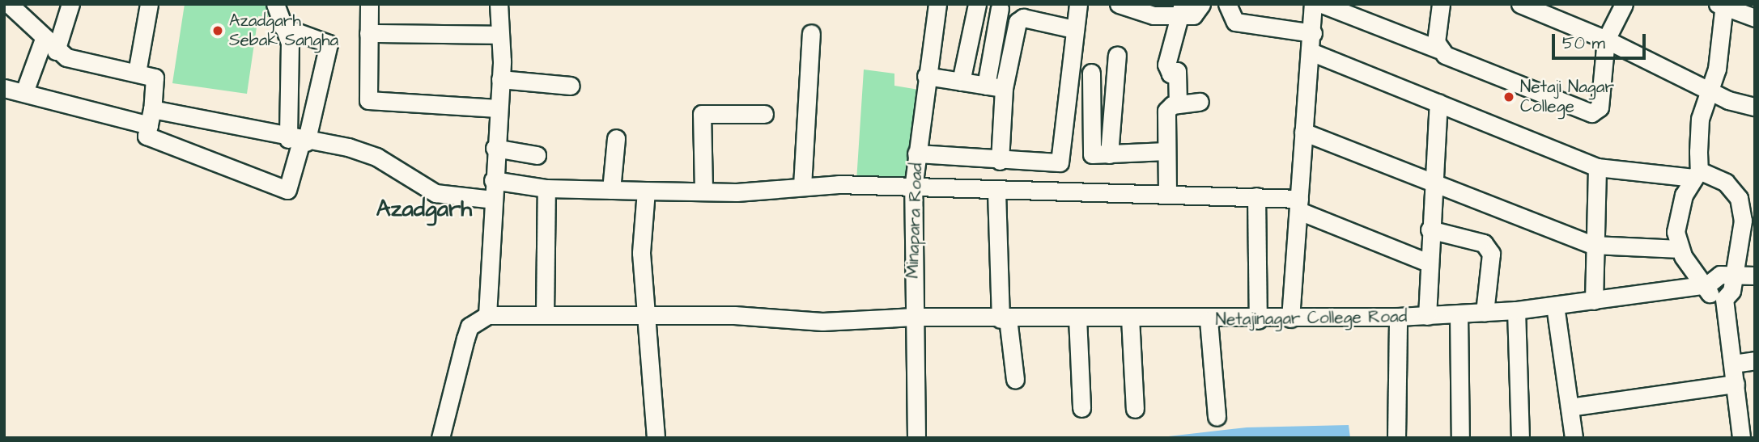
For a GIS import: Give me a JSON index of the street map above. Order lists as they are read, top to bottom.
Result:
{
  "streets": {
    "street": ["Minapara Road", "Netajinagar College Road"]
  },
  "crossings": [
    ["Minapara Road", "Netajinagar College Road"]
  ],
  "districts": ["Azadgarh"],
  "places": ["Azadgarh Sebak Sangha", "Netaji Nagar College"],
  "scale_bar": "50 m"
}
